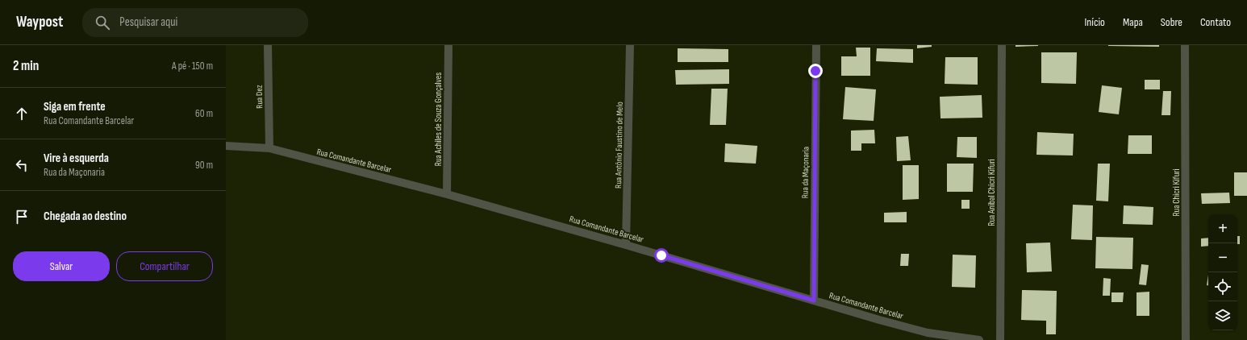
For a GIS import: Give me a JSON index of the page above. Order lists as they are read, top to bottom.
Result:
{
  "streets": {
    "street": [
      "Rua Dez",
      "Rua Achiles de Souza Gonçalves",
      "Rua Antônio Faustino de Melo",
      "Rua Comandante Barcelar",
      "Rua da Maçonaria",
      "Rua Anibal Chicri Kifuri",
      "Rua Chicri Kifuri"
    ]
  },
  "crossings": [
    ["Rua Dez", "Rua Comandante Barcelar"],
    ["Rua Achiles de Souza Gonçalves", "Rua Comandante Barcelar"],
    ["Rua Antônio Faustino de Melo", "Rua Comandante Barcelar"],
    ["Rua Comandante Barcelar", "Rua da Maçonaria"]
  ],
  "page": {
    "header": "Waypost",
    "search": "Pesquisar aqui",
    "nav": [
      "Início",
      "Mapa",
      "Sobre",
      "Contato"
    ],
    "heading": ["2 min", "A pé · 150 m"],
    "list": [
      ["Siga em frente", "Rua Comandante Barcelar", "60 m"],
      ["Vire à esquerda", "Rua da Maçonaria", "90 m"],
      "Chegada ao destino"
    ],
    "map_buttons": ["+", "−"],
    "buttons": ["Salvar", "Compartilhar"]
  }
}
